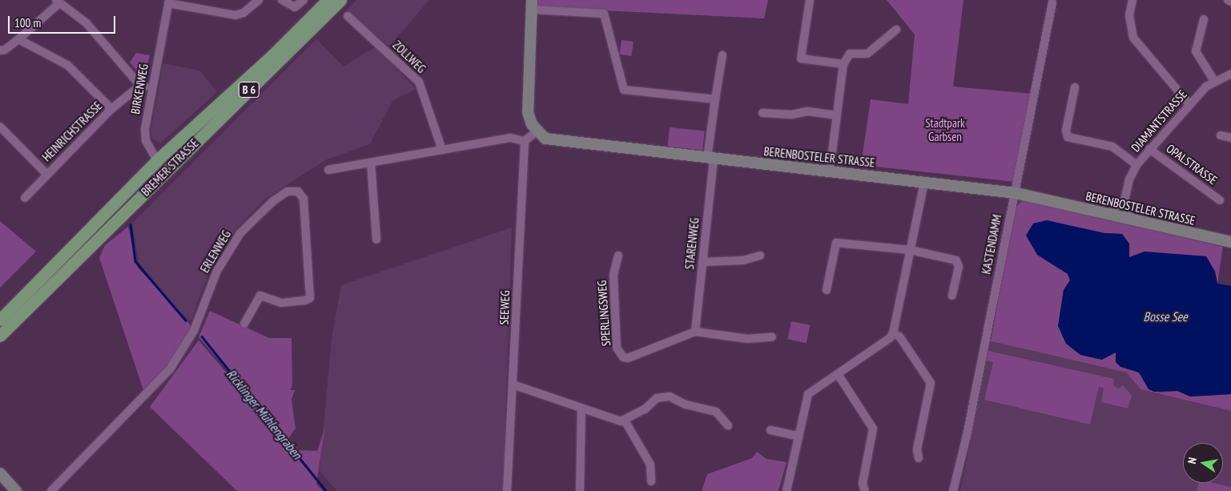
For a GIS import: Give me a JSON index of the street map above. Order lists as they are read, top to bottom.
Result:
{
  "streets": {
    "main road": ["B 6", "BREMER STRASSE"],
    "street": [
      "ZOLLWEG",
      "BIRKENWEG",
      "DIAMANTSTRASSE",
      "HEINRICHSTRASSE",
      "BERENBOSTELER STRASSE",
      "OPALSTRASSE",
      "STARENWEG",
      "KASTENDAMM",
      "ERLENWEG",
      "SEEWEG",
      "SPERLINGSWEG"
    ]
  },
  "crossings": [
    ["BIRKENWEG", "BREMER STRASSE"],
    ["DIAMANTSTRASSE", "OPALSTRASSE"],
    ["BERENBOSTELER STRASSE", "STARENWEG"],
    ["BERENBOSTELER STRASSE", "KASTENDAMM"],
    ["STARENWEG", "SPERLINGSWEG"]
  ],
  "water": ["Bosse See", "Ricklinger Mühlengraben"],
  "parks": ["Stadtpark Garbsen"],
  "scale_bar": "100 m",
  "north": "left"
}
